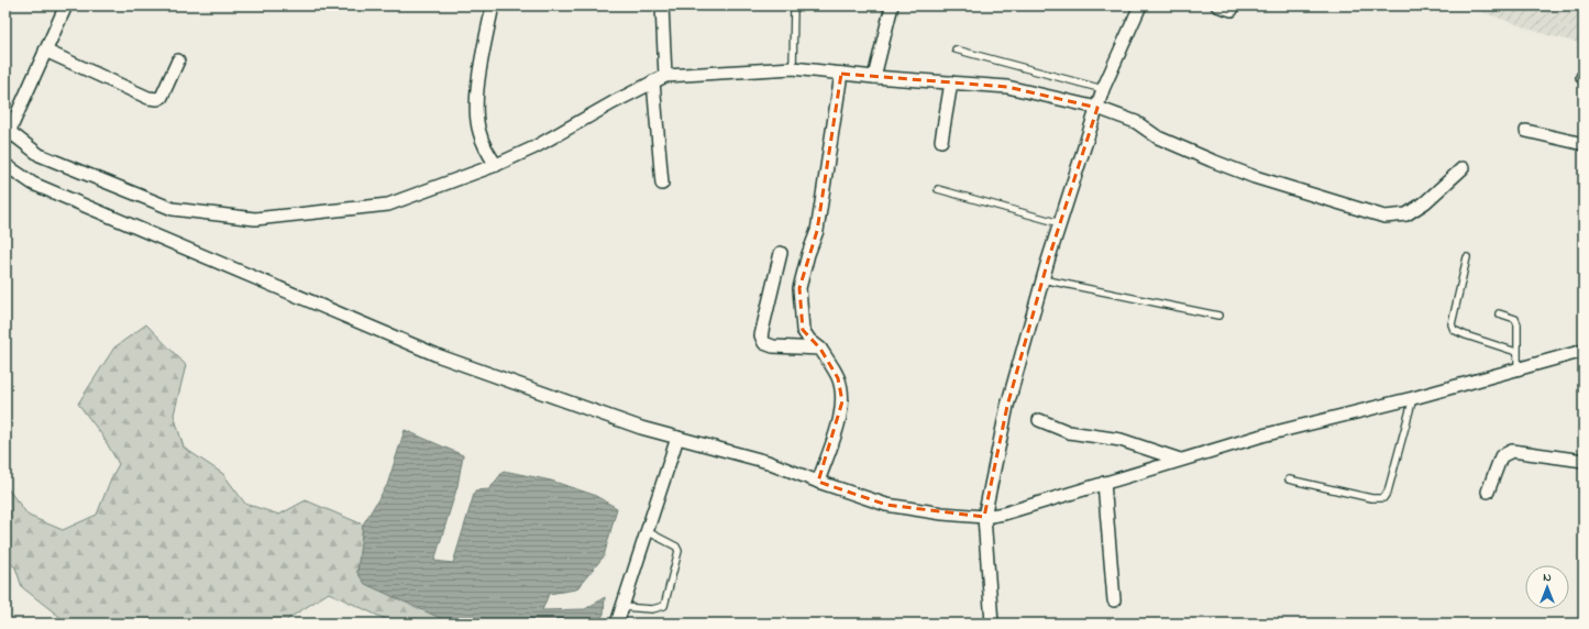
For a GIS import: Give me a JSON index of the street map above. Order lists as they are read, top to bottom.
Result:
{
  "north": "top"
}
